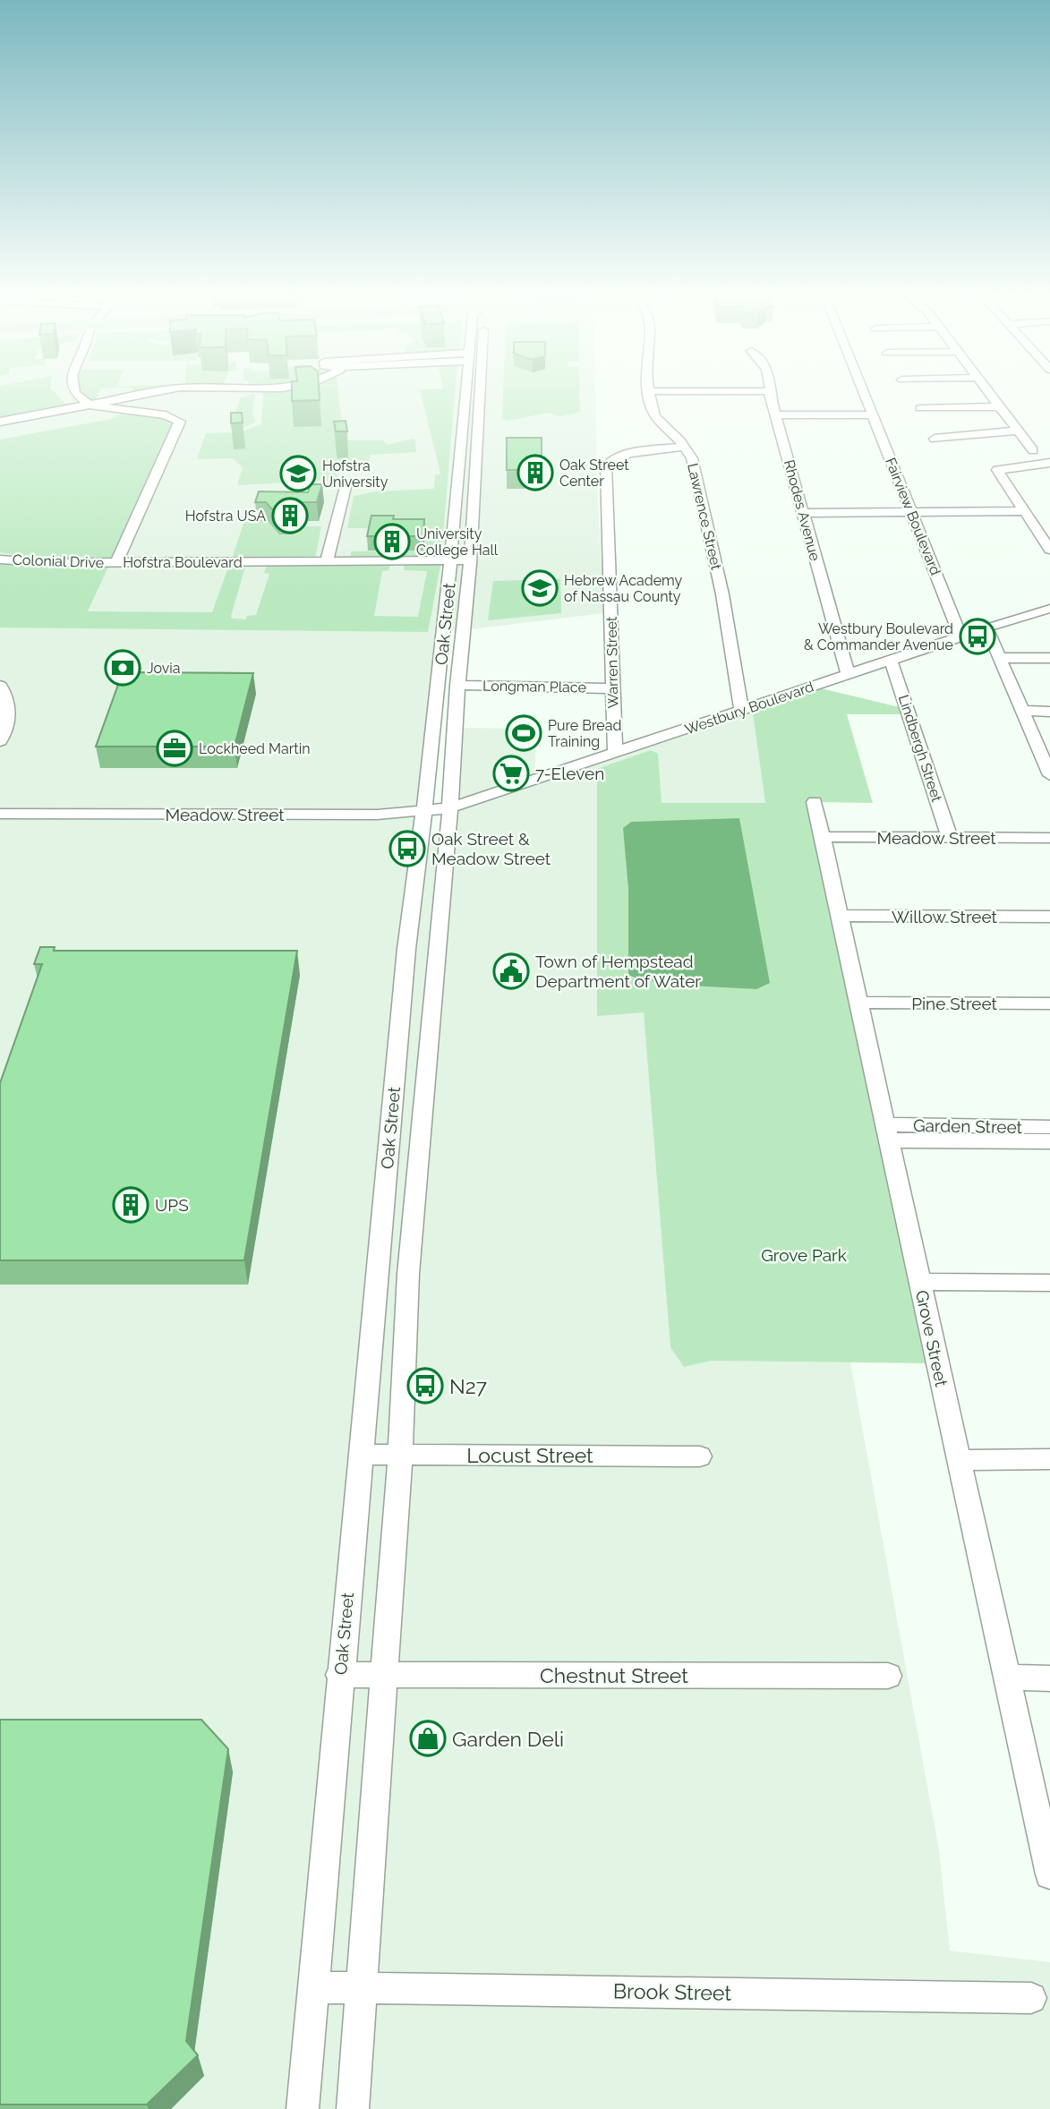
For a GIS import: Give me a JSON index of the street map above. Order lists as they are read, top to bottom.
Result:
{
  "streets": {
    "street": [
      "Rhodes Avenue",
      "Lawrence Street",
      "Fairview Boulevard",
      "Colonial Drive",
      "Hofstra Boulevard",
      "Oak Street",
      "Warren Street",
      "Longman Place",
      "Westbury Boulevard",
      "Lindbergh Street",
      "Meadow Street",
      "Willow Street",
      "Pine Street",
      "Garden Street",
      "Grove Street",
      "Locust Street",
      "Chestnut Street",
      "Brook Street"
    ]
  },
  "crossings": [
    ["Rhodes Avenue", "Westbury Boulevard"],
    ["Lawrence Street", "Warren Street"],
    ["Lawrence Street", "Westbury Boulevard"],
    ["Fairview Boulevard", "Westbury Boulevard"],
    ["Colonial Drive", "Hofstra Boulevard"],
    ["Hofstra Boulevard", "Oak Street"],
    ["Oak Street", "Longman Place"],
    ["Oak Street", "Westbury Boulevard"],
    ["Oak Street", "Meadow Street"],
    ["Oak Street", "Locust Street"],
    ["Oak Street", "Chestnut Street"],
    ["Oak Street", "Brook Street"],
    ["Warren Street", "Longman Place"],
    ["Warren Street", "Westbury Boulevard"],
    ["Westbury Boulevard", "Lindbergh Street"],
    ["Westbury Boulevard", "Meadow Street"],
    ["Lindbergh Street", "Meadow Street"],
    ["Meadow Street", "Grove Street"],
    ["Willow Street", "Grove Street"],
    ["Pine Street", "Grove Street"],
    ["Garden Street", "Grove Street"]
  ],
  "parks": ["Grove Park"],
  "places": {
    "building": [
      "Oak Street Center",
      "Hofstra USA",
      "University College Hall",
      "UPS"
    ],
    "school or university": ["Hofstra University", "Hebrew Academy of Nassau County"],
    "bus stop": ["Westbury Boulevard & Commander Avenue", "Oak Street & Meadow Street", "N27"],
    "bank": ["Jovia"],
    "sports": ["Pure Bread Training"],
    "office": ["Lockheed Martin"],
    "supermarket": ["7-Eleven"],
    "public building": ["Town of Hempstead Department of Water"],
    "shop": ["Garden Deli"]
  }
}
